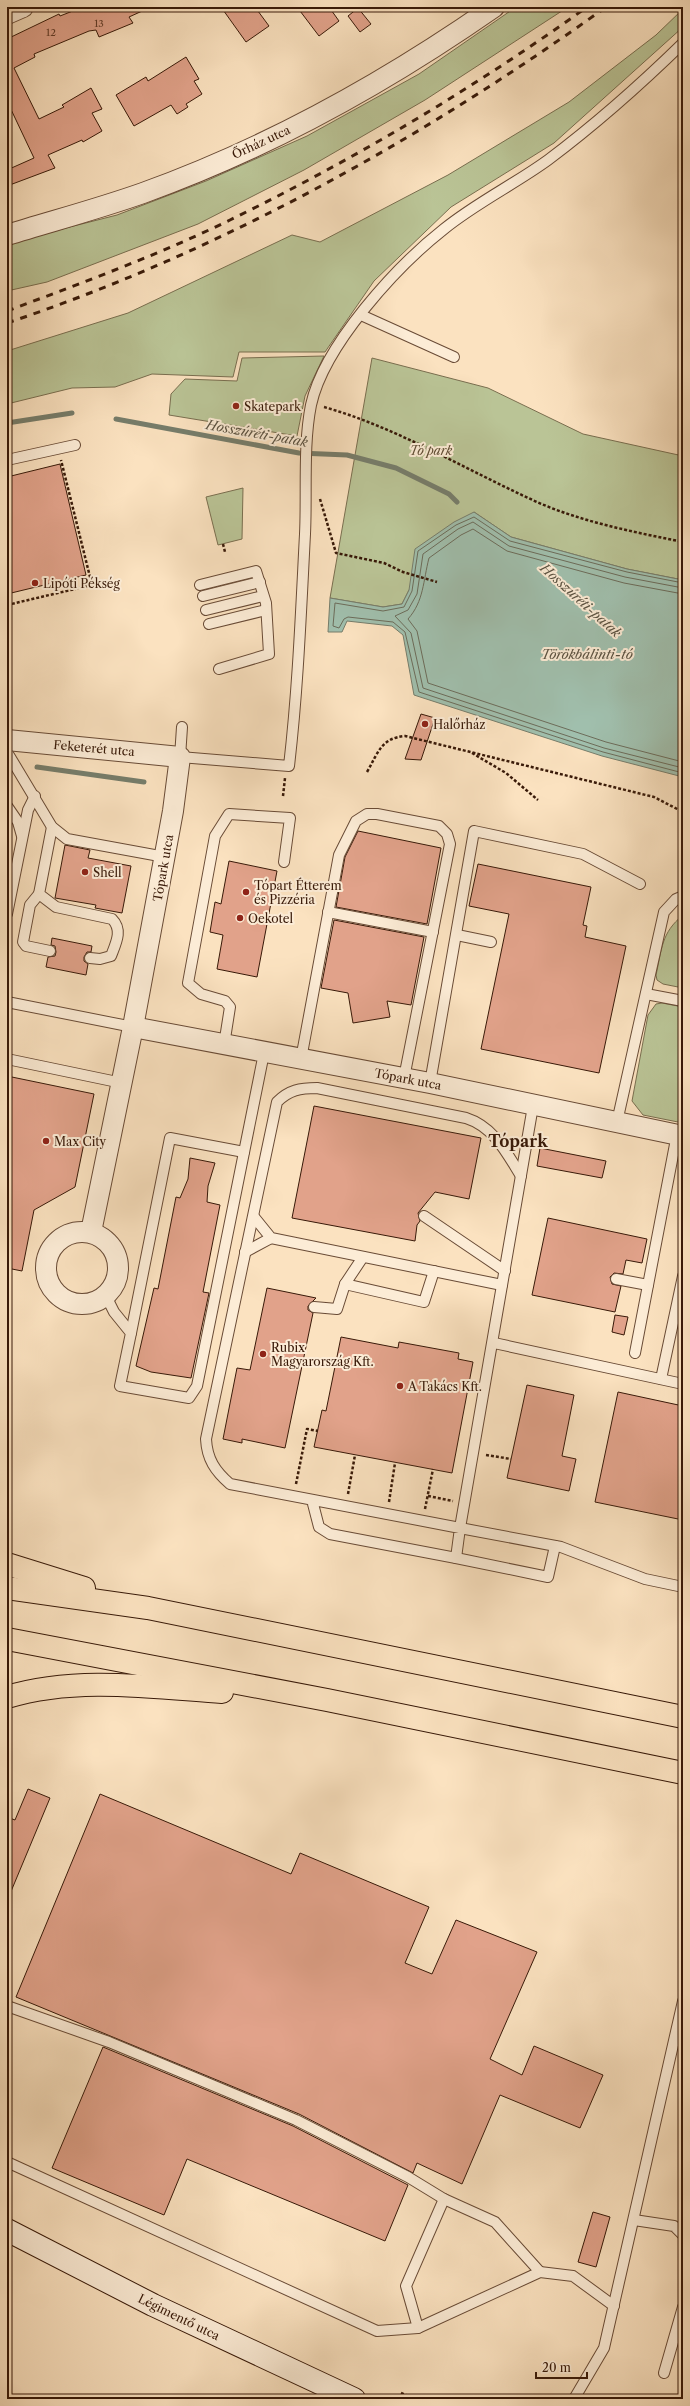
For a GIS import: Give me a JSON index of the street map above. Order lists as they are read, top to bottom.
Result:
{
  "streets": {
    "main road": ["Légimentő utca"],
    "street": ["Őrház utca", "Feketerét utca", "Tópark utca"]
  },
  "crossings": [
    ["Feketerét utca", "Tópark utca"]
  ],
  "districts": ["Tópark"],
  "water": ["Hosszúréti-patak", "Törökbálinti-tó"],
  "parks": ["Tó park"],
  "places": [
    "Skatepark",
    "Lipóti Pékség",
    "Halőrház",
    "Shell",
    "Tópart Étterem és Pizzéria",
    "Oekotel",
    "Max City",
    "Rubix Magyarország Kft.",
    "A Takács Kft."
  ],
  "house_numbers": ["13", "12"],
  "scale_bar": "20 m"
}
